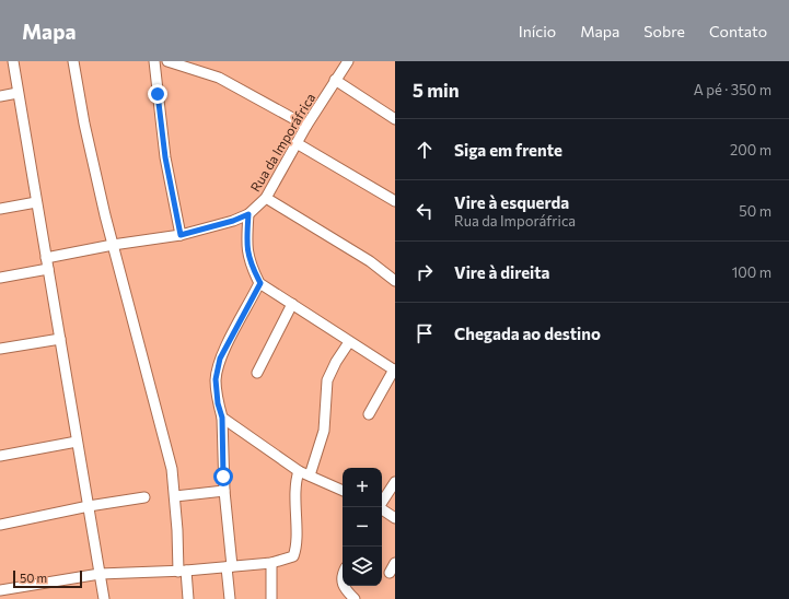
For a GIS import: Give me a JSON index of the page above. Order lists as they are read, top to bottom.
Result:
{
  "streets": {
    "street": ["Rua da Imporáfrica"]
  },
  "scale_bar": "50 m",
  "page": {
    "header": "Mapa",
    "nav": [
      "Início",
      "Mapa",
      "Sobre",
      "Contato"
    ],
    "heading": ["5 min", "A pé · 350 m"],
    "list": [
      ["Siga em frente", "200 m"],
      ["Vire à esquerda", "Rua da Imporáfrica", "50 m"],
      ["Vire à direita", "100 m"],
      "Chegada ao destino"
    ],
    "map_buttons": ["+", "−"],
    "scale": "50 m"
  }
}
